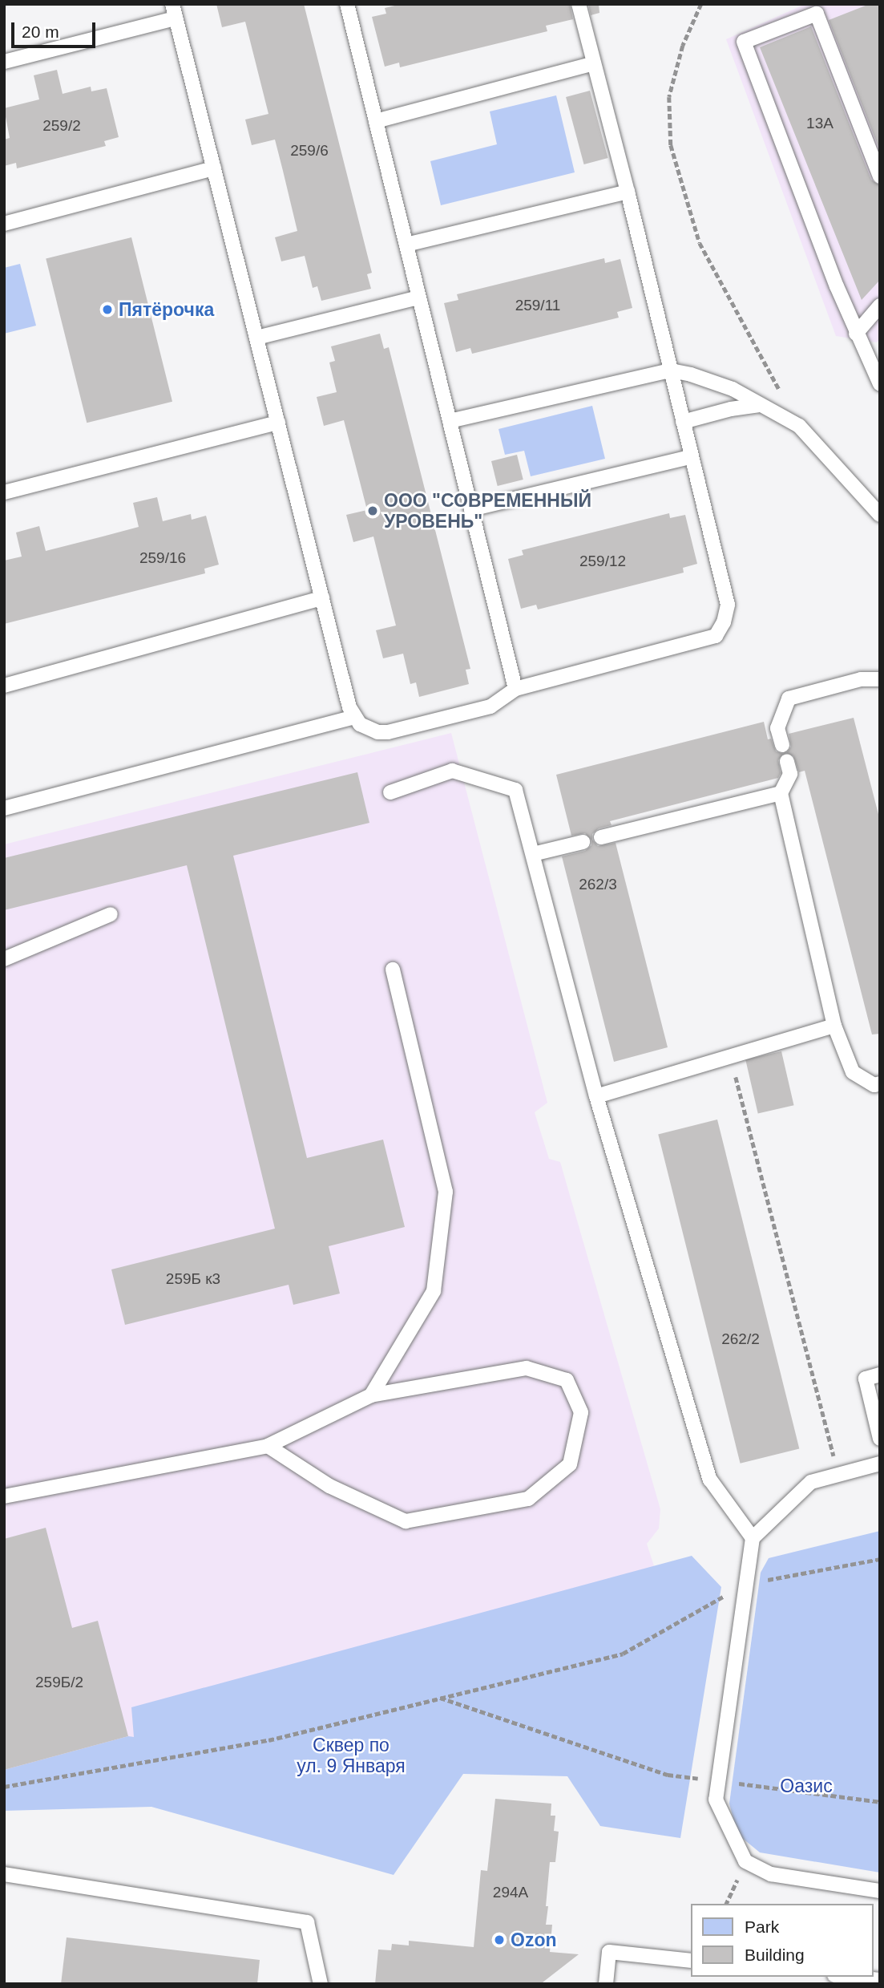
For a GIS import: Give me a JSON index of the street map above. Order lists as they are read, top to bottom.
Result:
{
  "parks": ["Сквер по ул. 9 Января", "Оазис"],
  "places": ["Пятёрочка", "ООО \"СОВРЕМЕННЫЙ УРОВЕНЬ\"", "Ozon"],
  "house_numbers": [
    "13А",
    "259/2",
    "259/6",
    "259/11",
    "259/16",
    "259/12",
    "262/3",
    "259Б к3",
    "262/2",
    "259Б/2",
    "294А"
  ],
  "legend": ["Park", "Building"],
  "scale_bar": "20 m"
}
